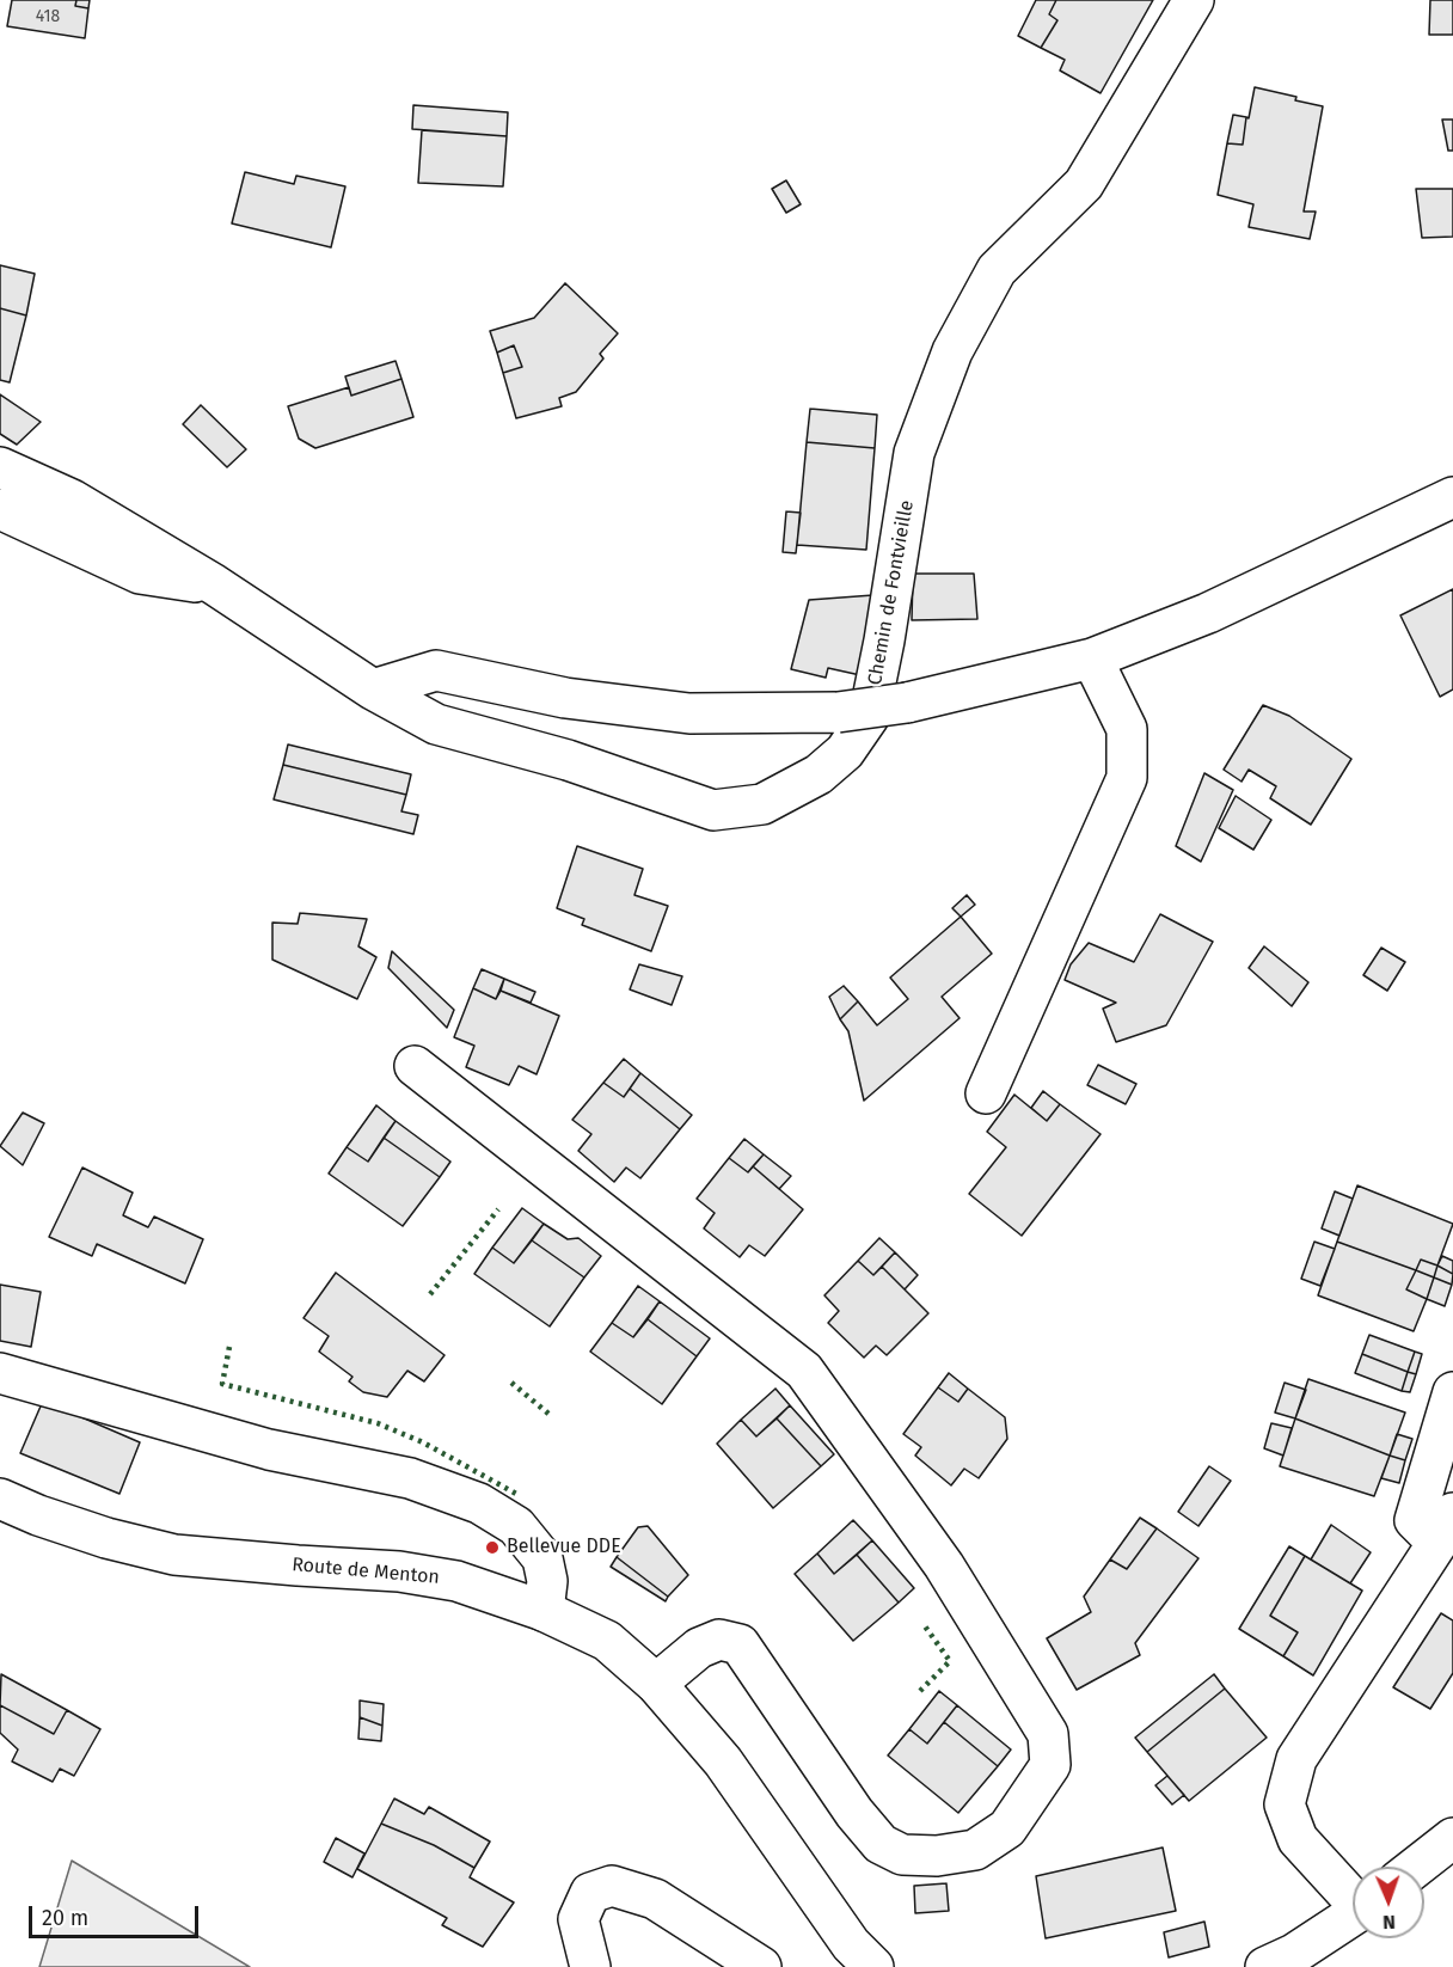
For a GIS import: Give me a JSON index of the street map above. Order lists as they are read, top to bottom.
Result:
{
  "streets": {
    "main road": ["Chemin de Fontvieille", "Route de Menton"]
  },
  "places": ["Bellevue DDE"],
  "house_numbers": ["418"],
  "scale_bar": "20 m",
  "north": "bottom"
}
